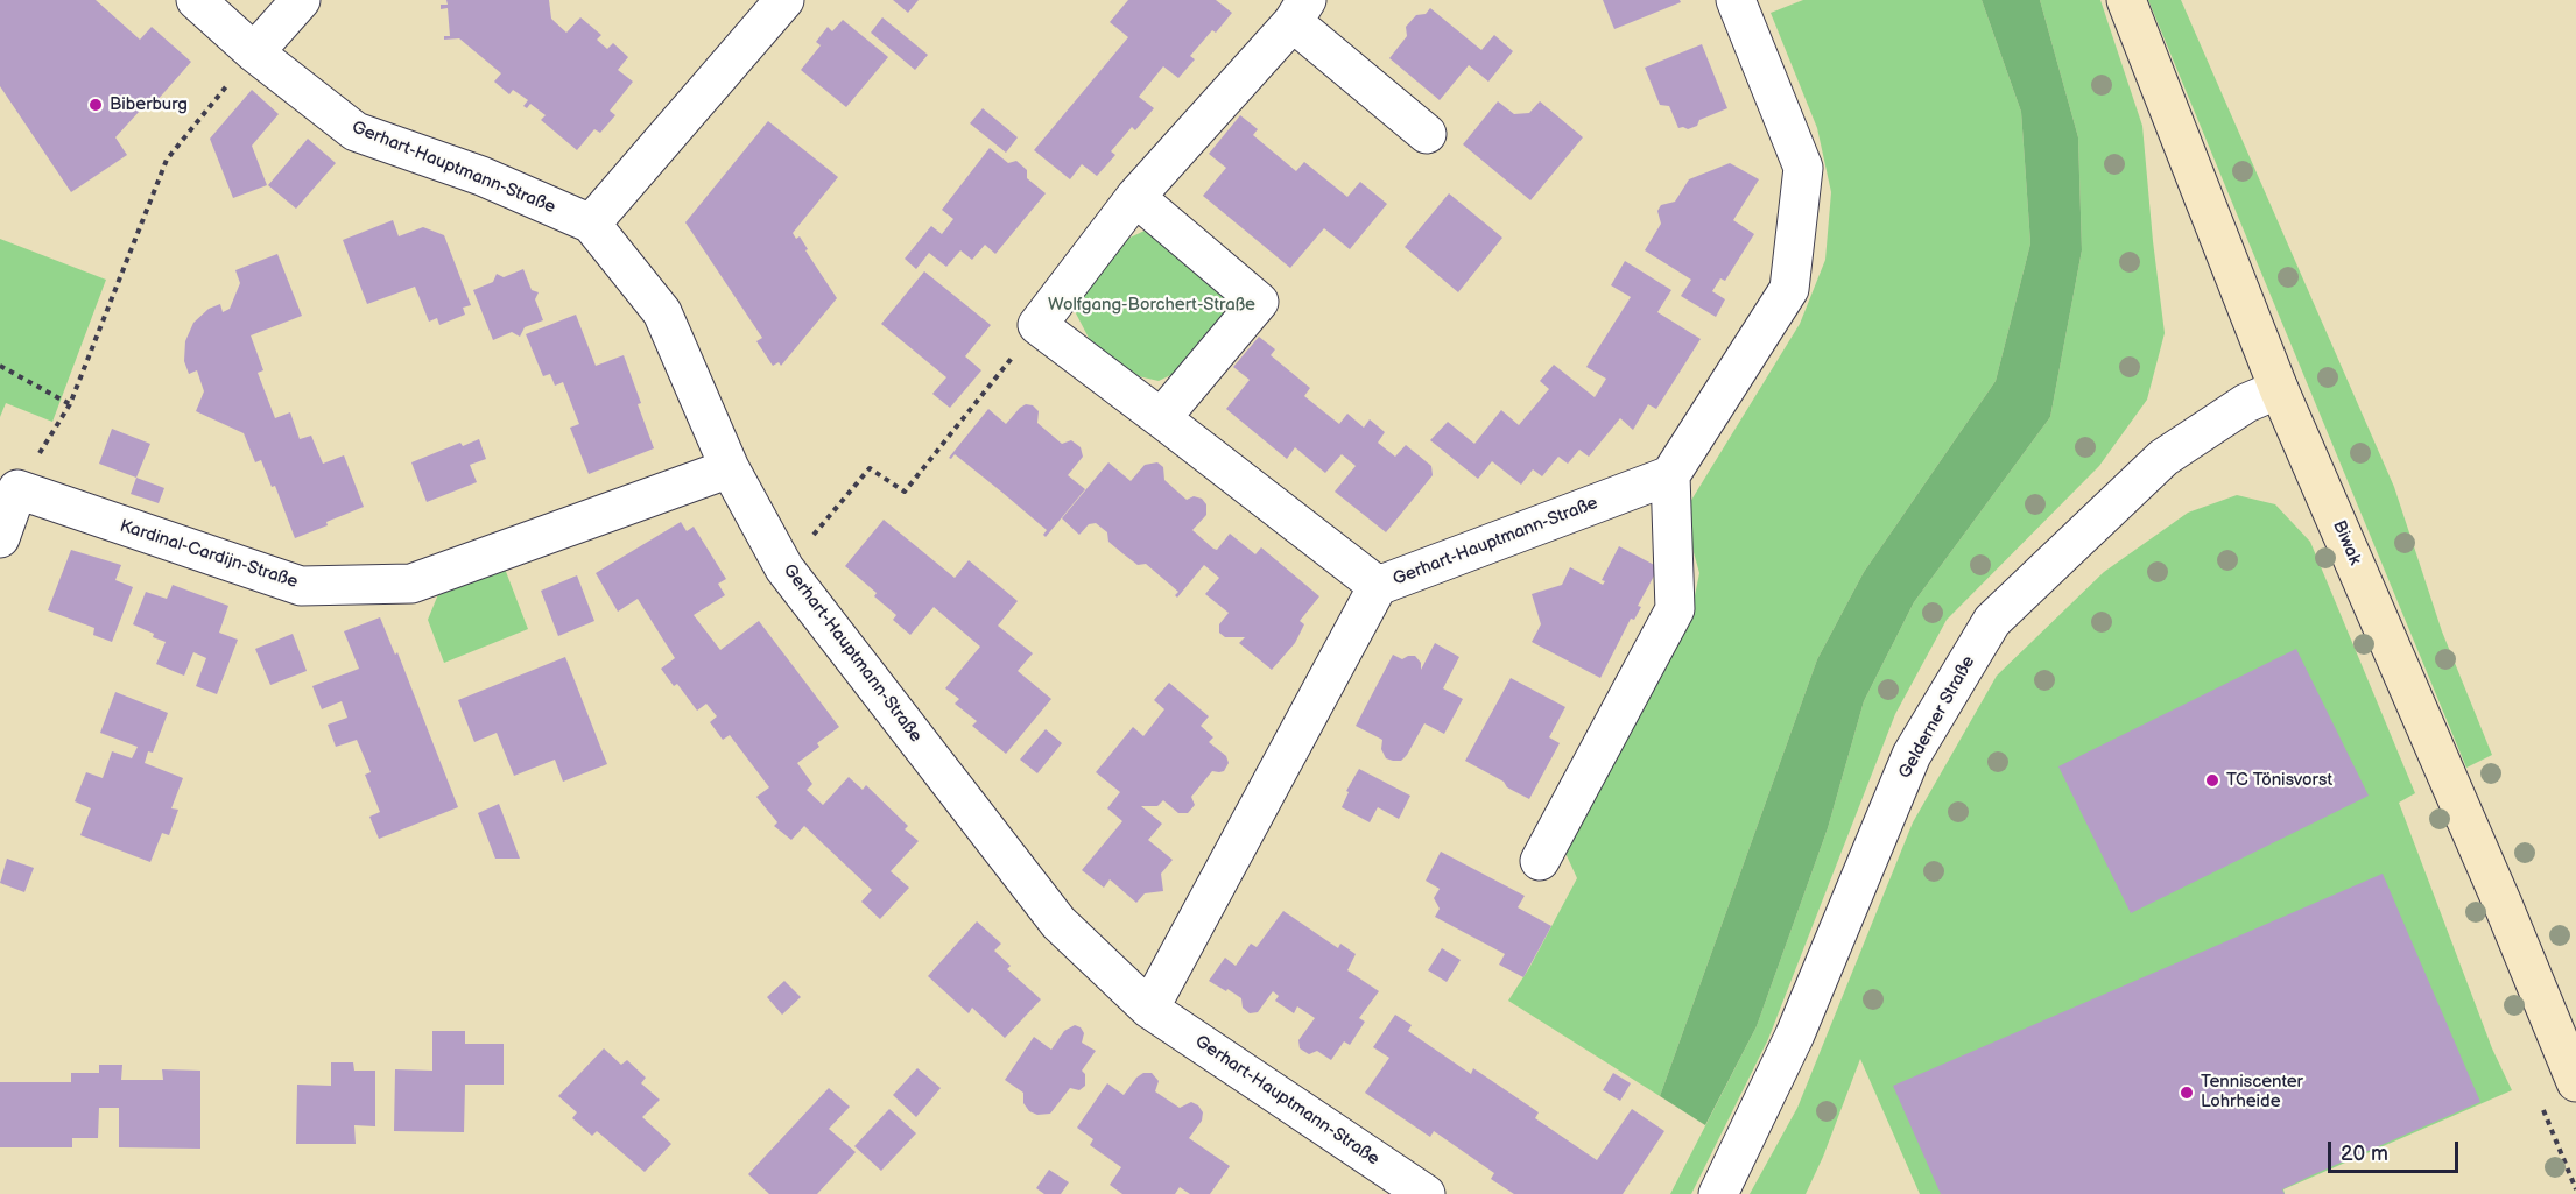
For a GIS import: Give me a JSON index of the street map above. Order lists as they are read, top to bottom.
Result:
{
  "streets": {
    "street": [
      "Gerhart-Hauptmann-Straße",
      "Biwak",
      "Kardinal-Cardijn-Straße",
      "Gelderner Straße"
    ]
  },
  "crossings": [
    ["Gerhart-Hauptmann-Straße", "Kardinal-Cardijn-Straße"],
    ["Biwak", "Gelderner Straße"]
  ],
  "parks": ["Wolfgang-Borchert-Straße"],
  "places": ["Biberburg", "TC Tönisvorst", "Tenniscenter Lohrheide"],
  "scale_bar": "20 m"
}
